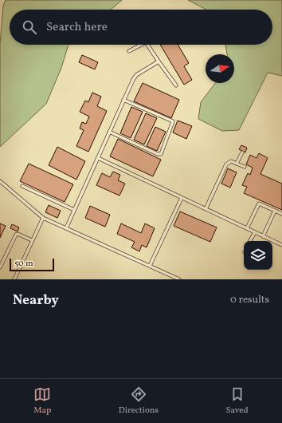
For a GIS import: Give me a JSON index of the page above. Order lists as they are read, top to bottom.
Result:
{
  "scale_bar": "50 m",
  "north": "right",
  "page": {
    "search": "Search here",
    "scale": "50 m",
    "heading": ["Nearby", "0 results"],
    "nav": ["Map", "Directions", "Saved"]
  }
}
